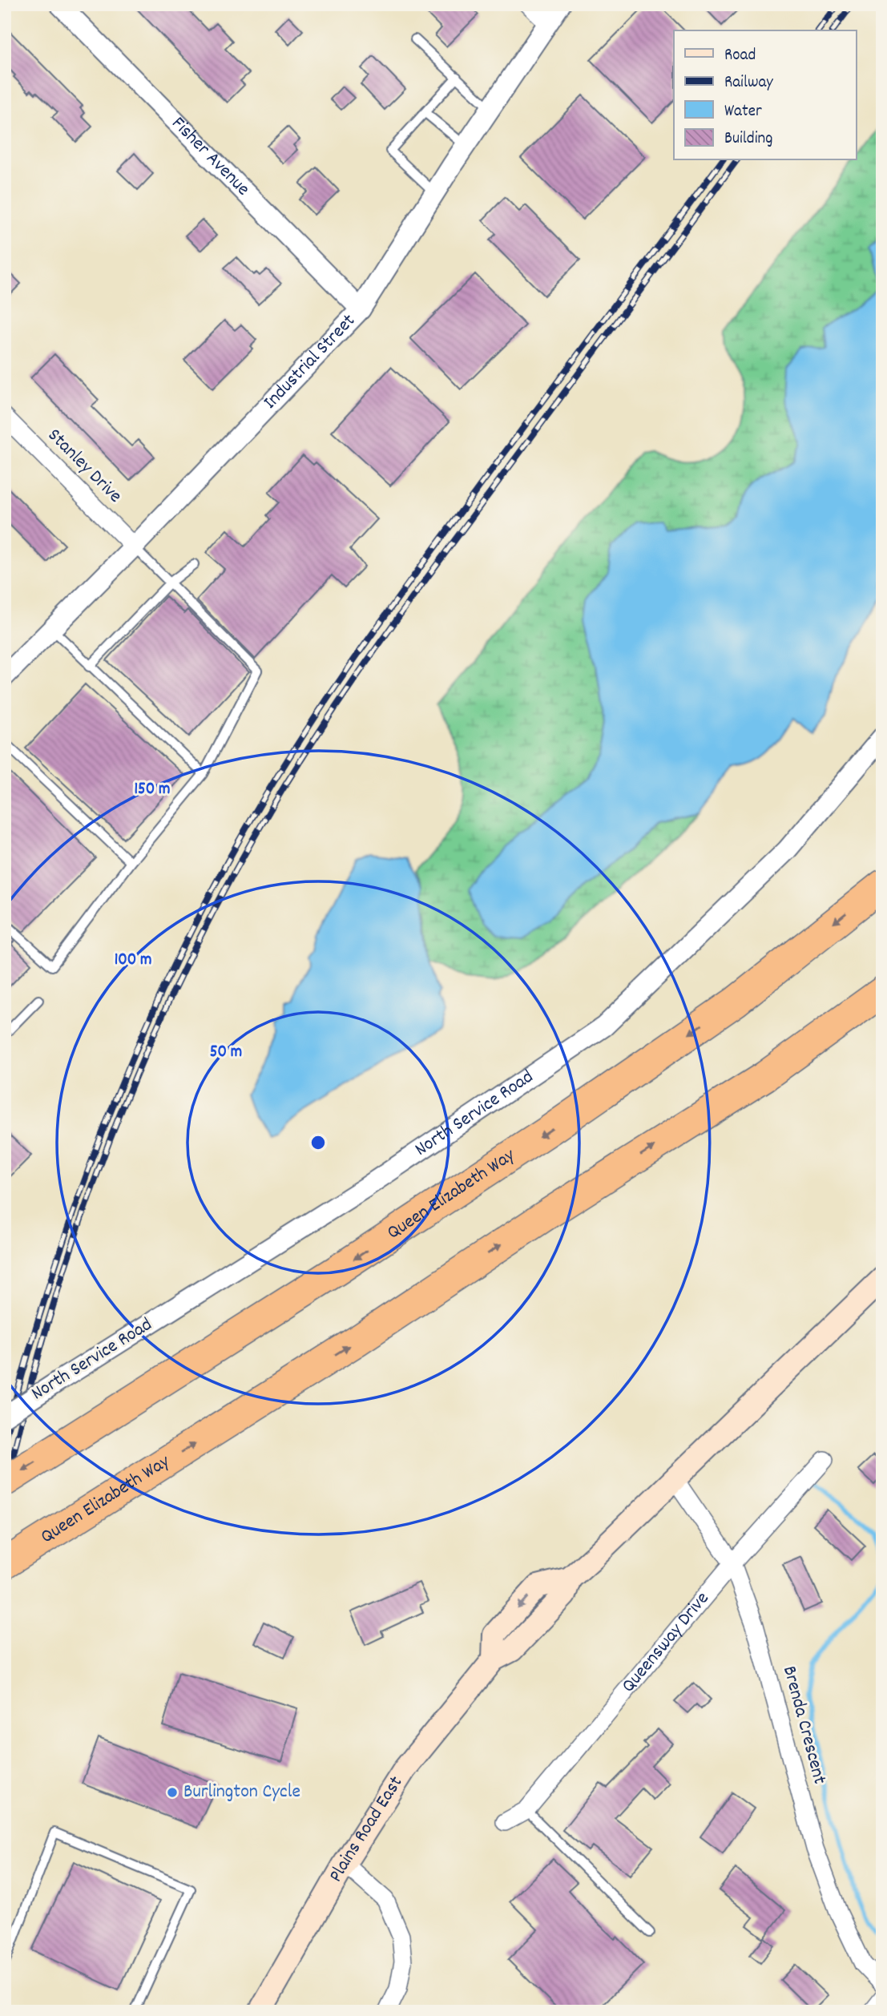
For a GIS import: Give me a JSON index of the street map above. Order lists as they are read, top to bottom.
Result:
{
  "streets": {
    "highway": ["Queen Elizabeth Way"],
    "main road": ["Plains Road East"],
    "street": [
      "Fisher Avenue",
      "Industrial Street",
      "Stanley Drive",
      "North Service Road",
      "Queensway Drive",
      "Brenda Crescent"
    ]
  },
  "crossings": [
    ["Fisher Avenue", "Industrial Street"],
    ["Industrial Street", "Stanley Drive"],
    ["Queensway Drive", "Brenda Crescent"],
    ["Brenda Crescent", "Plains Road East"]
  ],
  "places": ["Burlington Cycle"],
  "legend": [
    "Road",
    "Railway",
    "Water",
    "Building"
  ],
  "rings": ["150 m", "100 m", "50 m"]
}
